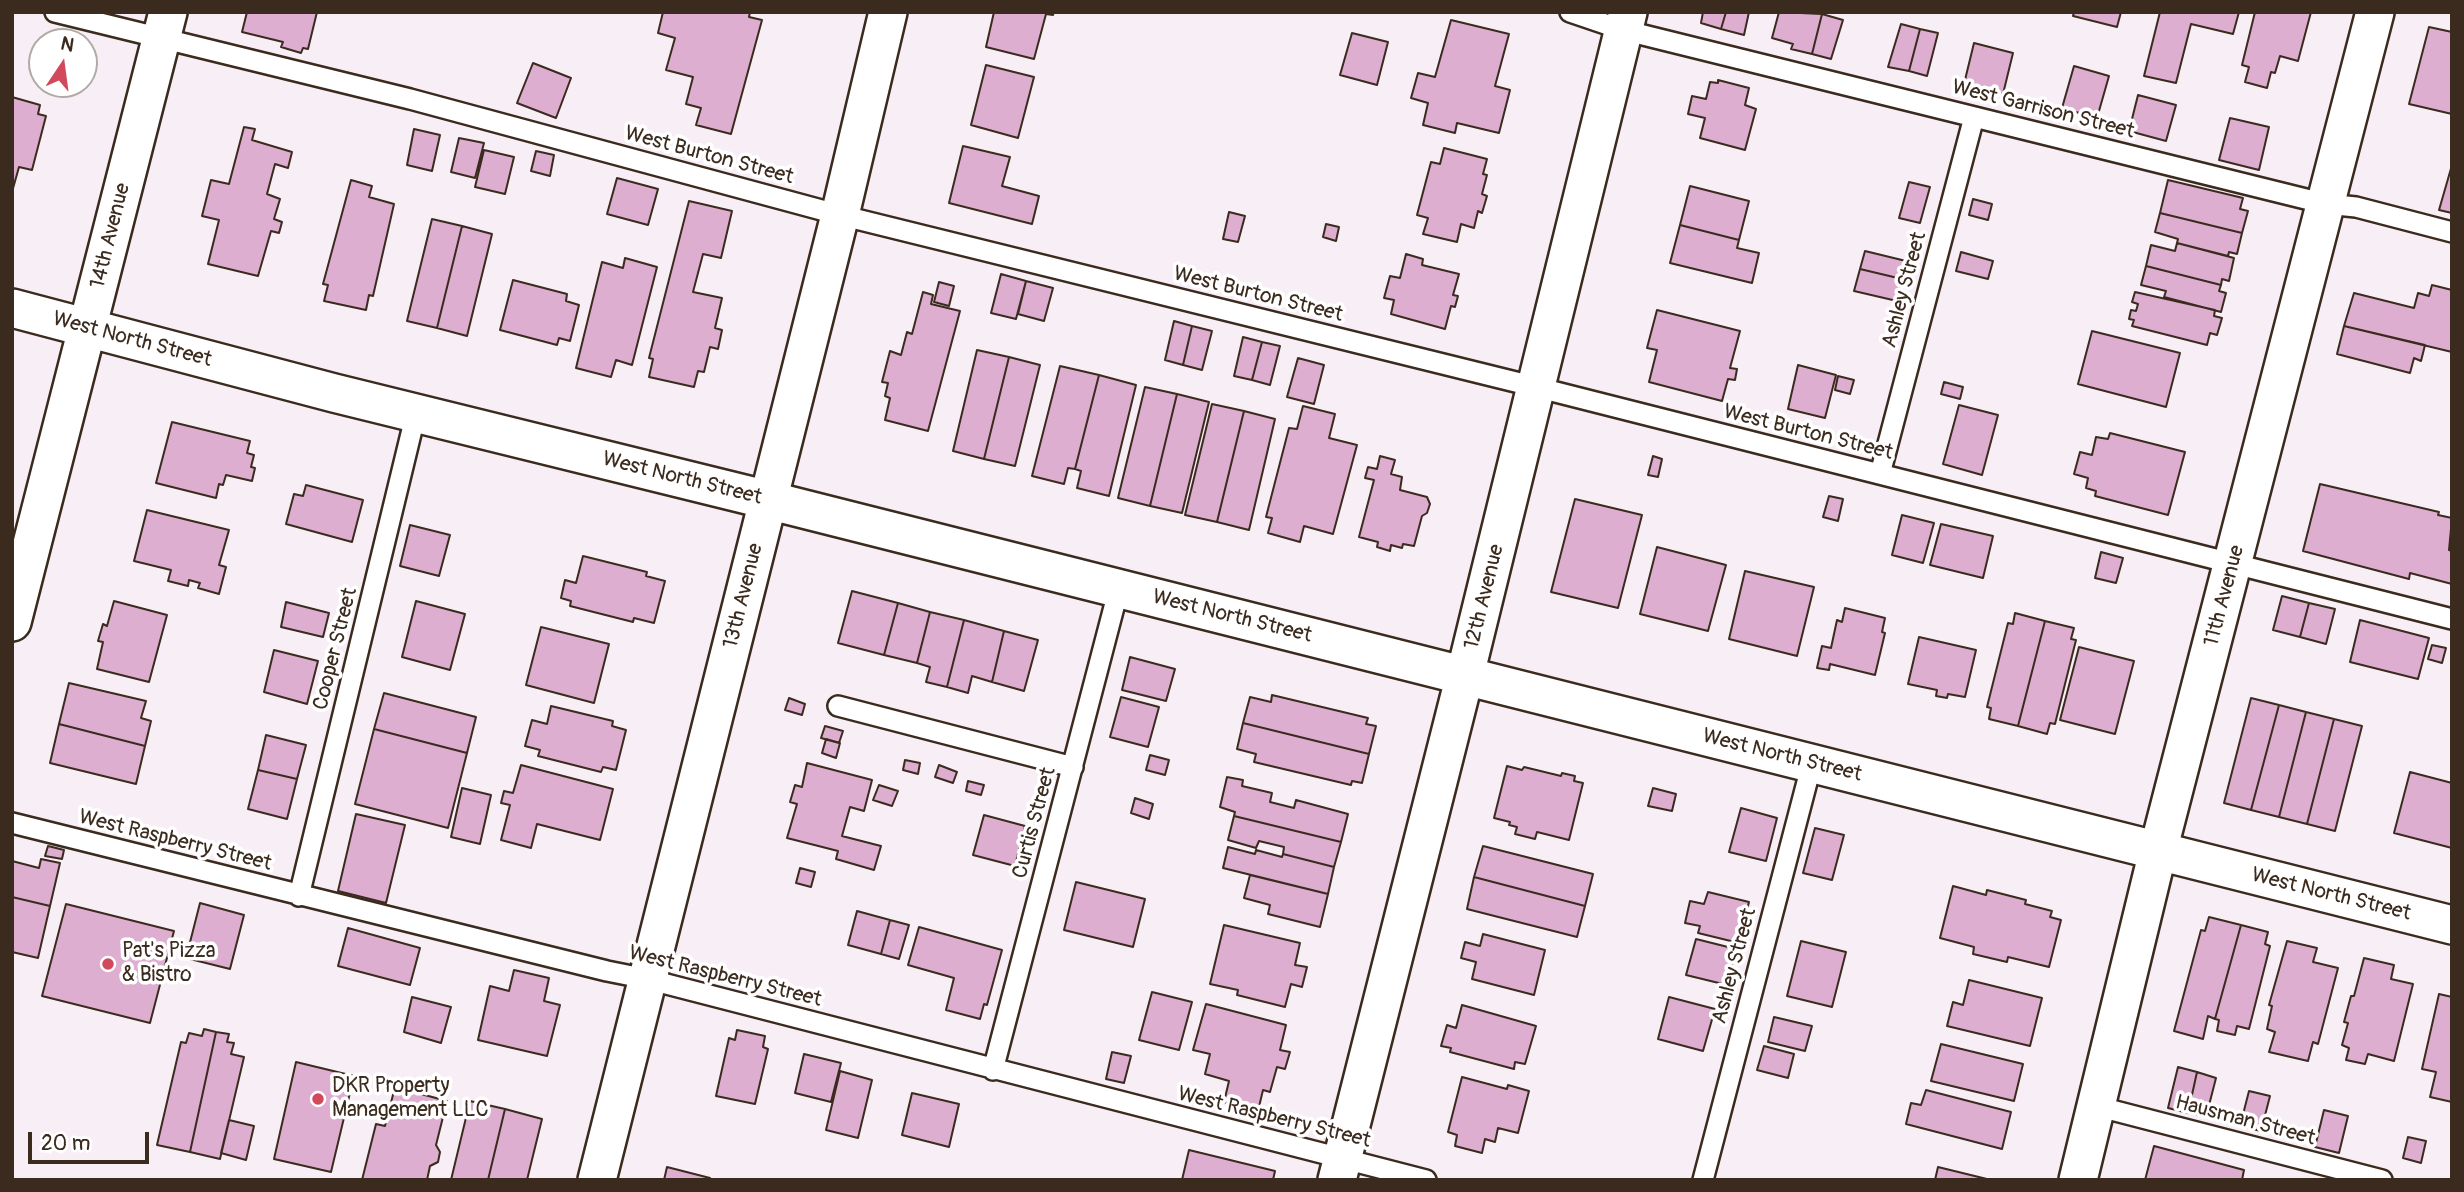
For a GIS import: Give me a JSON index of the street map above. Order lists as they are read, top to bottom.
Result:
{
  "streets": {
    "street": [
      "14th Avenue",
      "West North Street",
      "13th Avenue",
      "11th Avenue",
      "12th Avenue"
    ],
    "lane": [
      "West Garrison Street",
      "West Burton Street",
      "Ashley Street",
      "Cooper Street",
      "Curtis Street",
      "West Raspberry Street",
      "Hausman Street"
    ]
  },
  "crossings": [
    ["West Garrison Street", "Ashley Street"],
    ["West Garrison Street", "11th Avenue"],
    ["West Garrison Street", "12th Avenue"],
    ["West Burton Street", "14th Avenue"],
    ["West Burton Street", "Ashley Street"],
    ["West Burton Street", "13th Avenue"],
    ["West Burton Street", "11th Avenue"],
    ["West Burton Street", "12th Avenue"],
    ["14th Avenue", "West North Street"],
    ["Ashley Street", "West North Street"],
    ["West North Street", "13th Avenue"],
    ["West North Street", "11th Avenue"],
    ["West North Street", "12th Avenue"],
    ["West North Street", "Cooper Street"],
    ["West North Street", "Curtis Street"],
    ["13th Avenue", "West Raspberry Street"],
    ["11th Avenue", "Hausman Street"],
    ["12th Avenue", "West Raspberry Street"],
    ["Cooper Street", "West Raspberry Street"],
    ["Curtis Street", "West Raspberry Street"]
  ],
  "places": ["Pat's Pizza & Bistro", "DKR Property Management LLC"],
  "scale_bar": "20 m",
  "north": "top"
}
